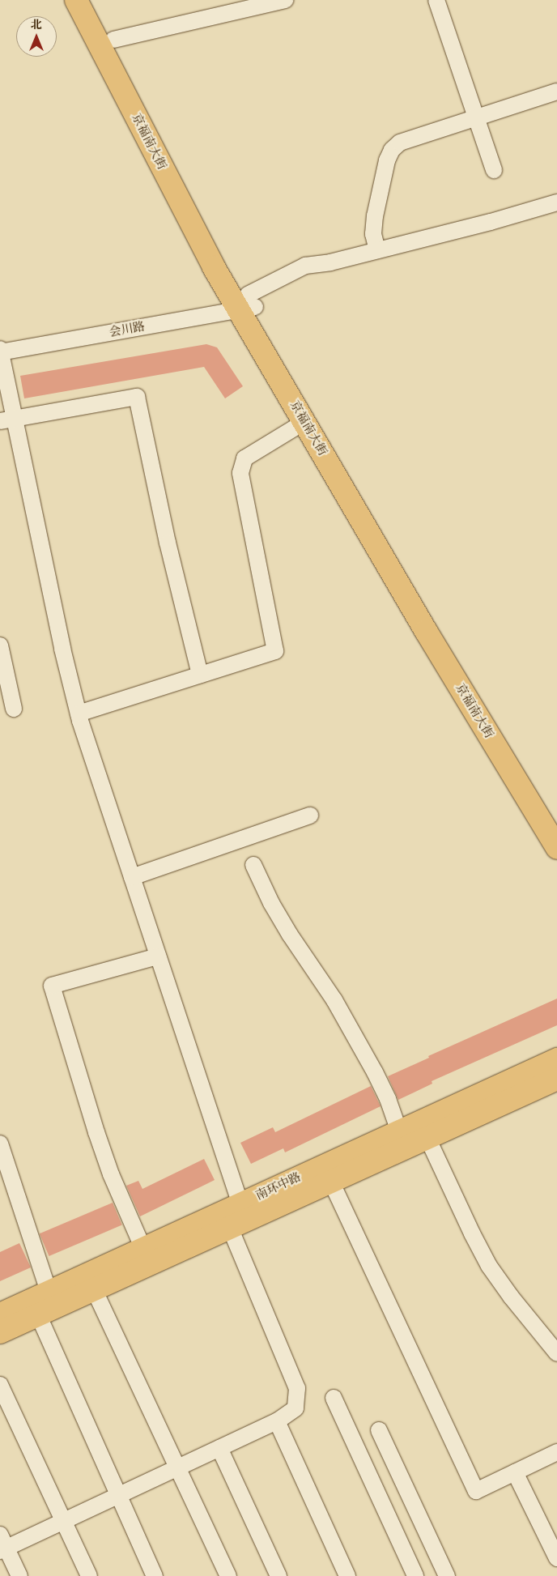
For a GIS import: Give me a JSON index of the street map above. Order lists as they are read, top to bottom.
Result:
{
  "streets": {
    "highway": ["京福南大街", "南环中路"],
    "street": ["会川路"]
  },
  "crossings": [
    ["京福南大街", "会川路"]
  ],
  "north": "top"
}
